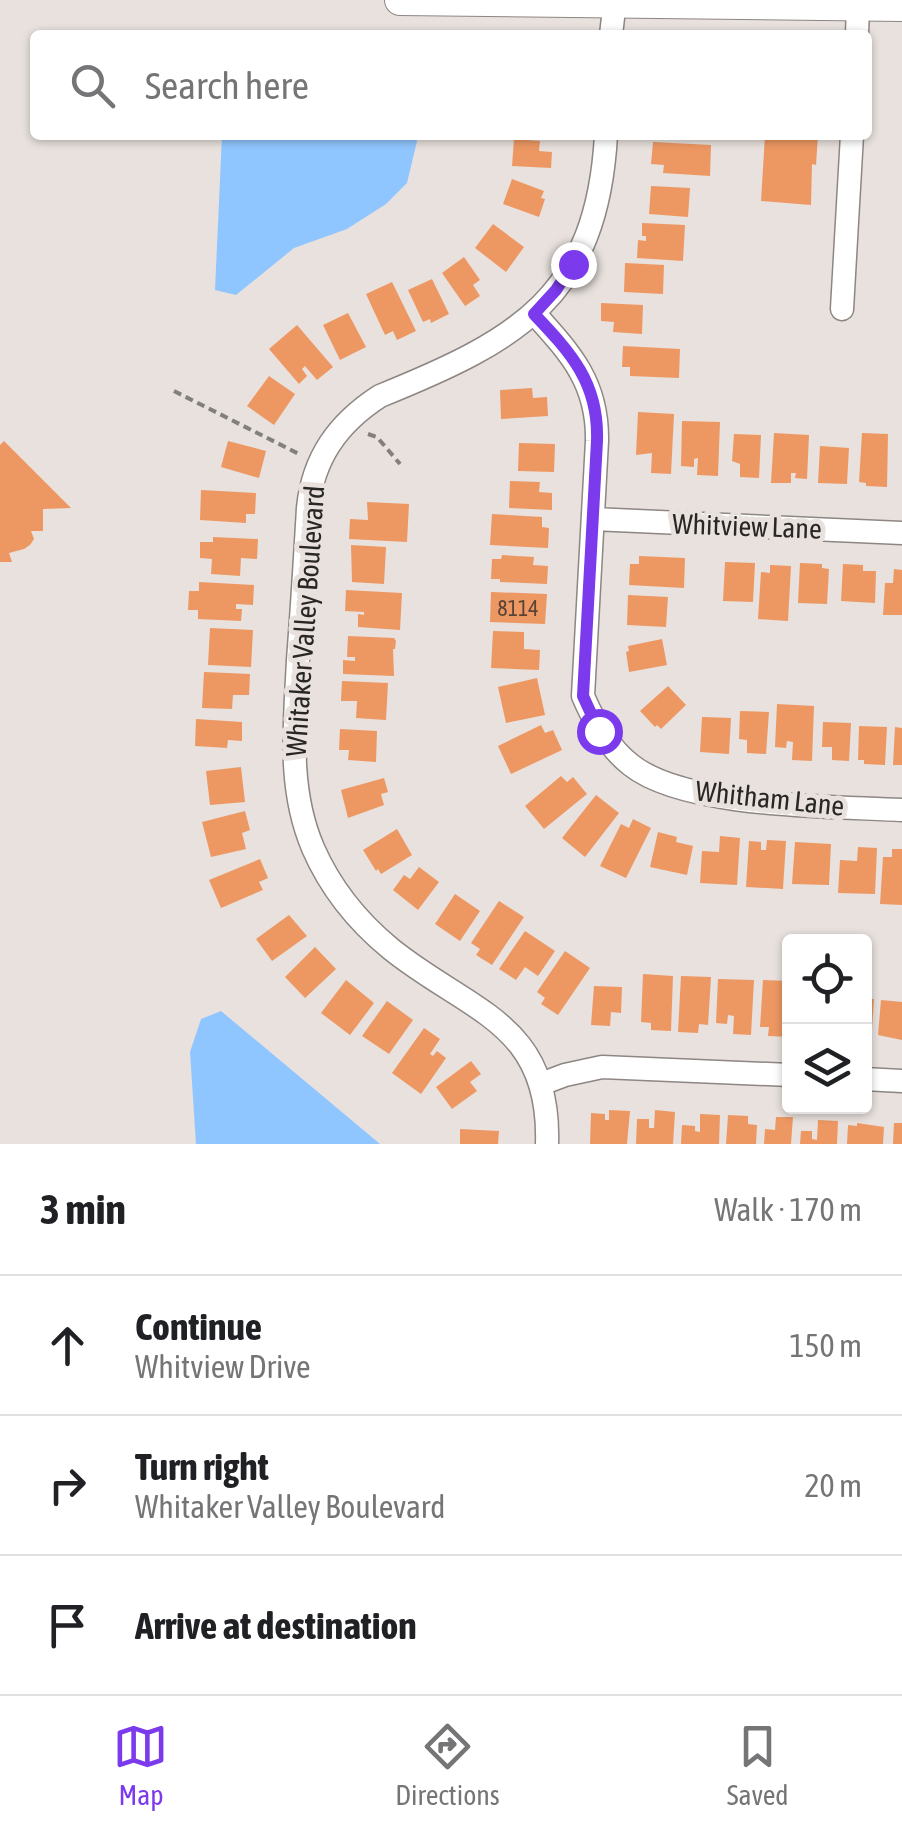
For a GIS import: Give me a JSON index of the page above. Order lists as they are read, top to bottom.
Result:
{
  "streets": {
    "street": ["Whitview Lane", "Whitaker Valley Boulevard", "Whitham Lane"]
  },
  "crossings": [
    ["Whitview Lane", "Whitham Lane"]
  ],
  "house_numbers": ["8114"],
  "page": {
    "search": "Search here",
    "heading": ["3 min", "Walk · 170 m"],
    "list": [
      ["Continue", "Whitview Drive", "150 m"],
      ["Turn right", "Whitaker Valley Boulevard", "20 m"],
      "Arrive at destination"
    ],
    "nav": ["Map", "Directions", "Saved"]
  }
}
